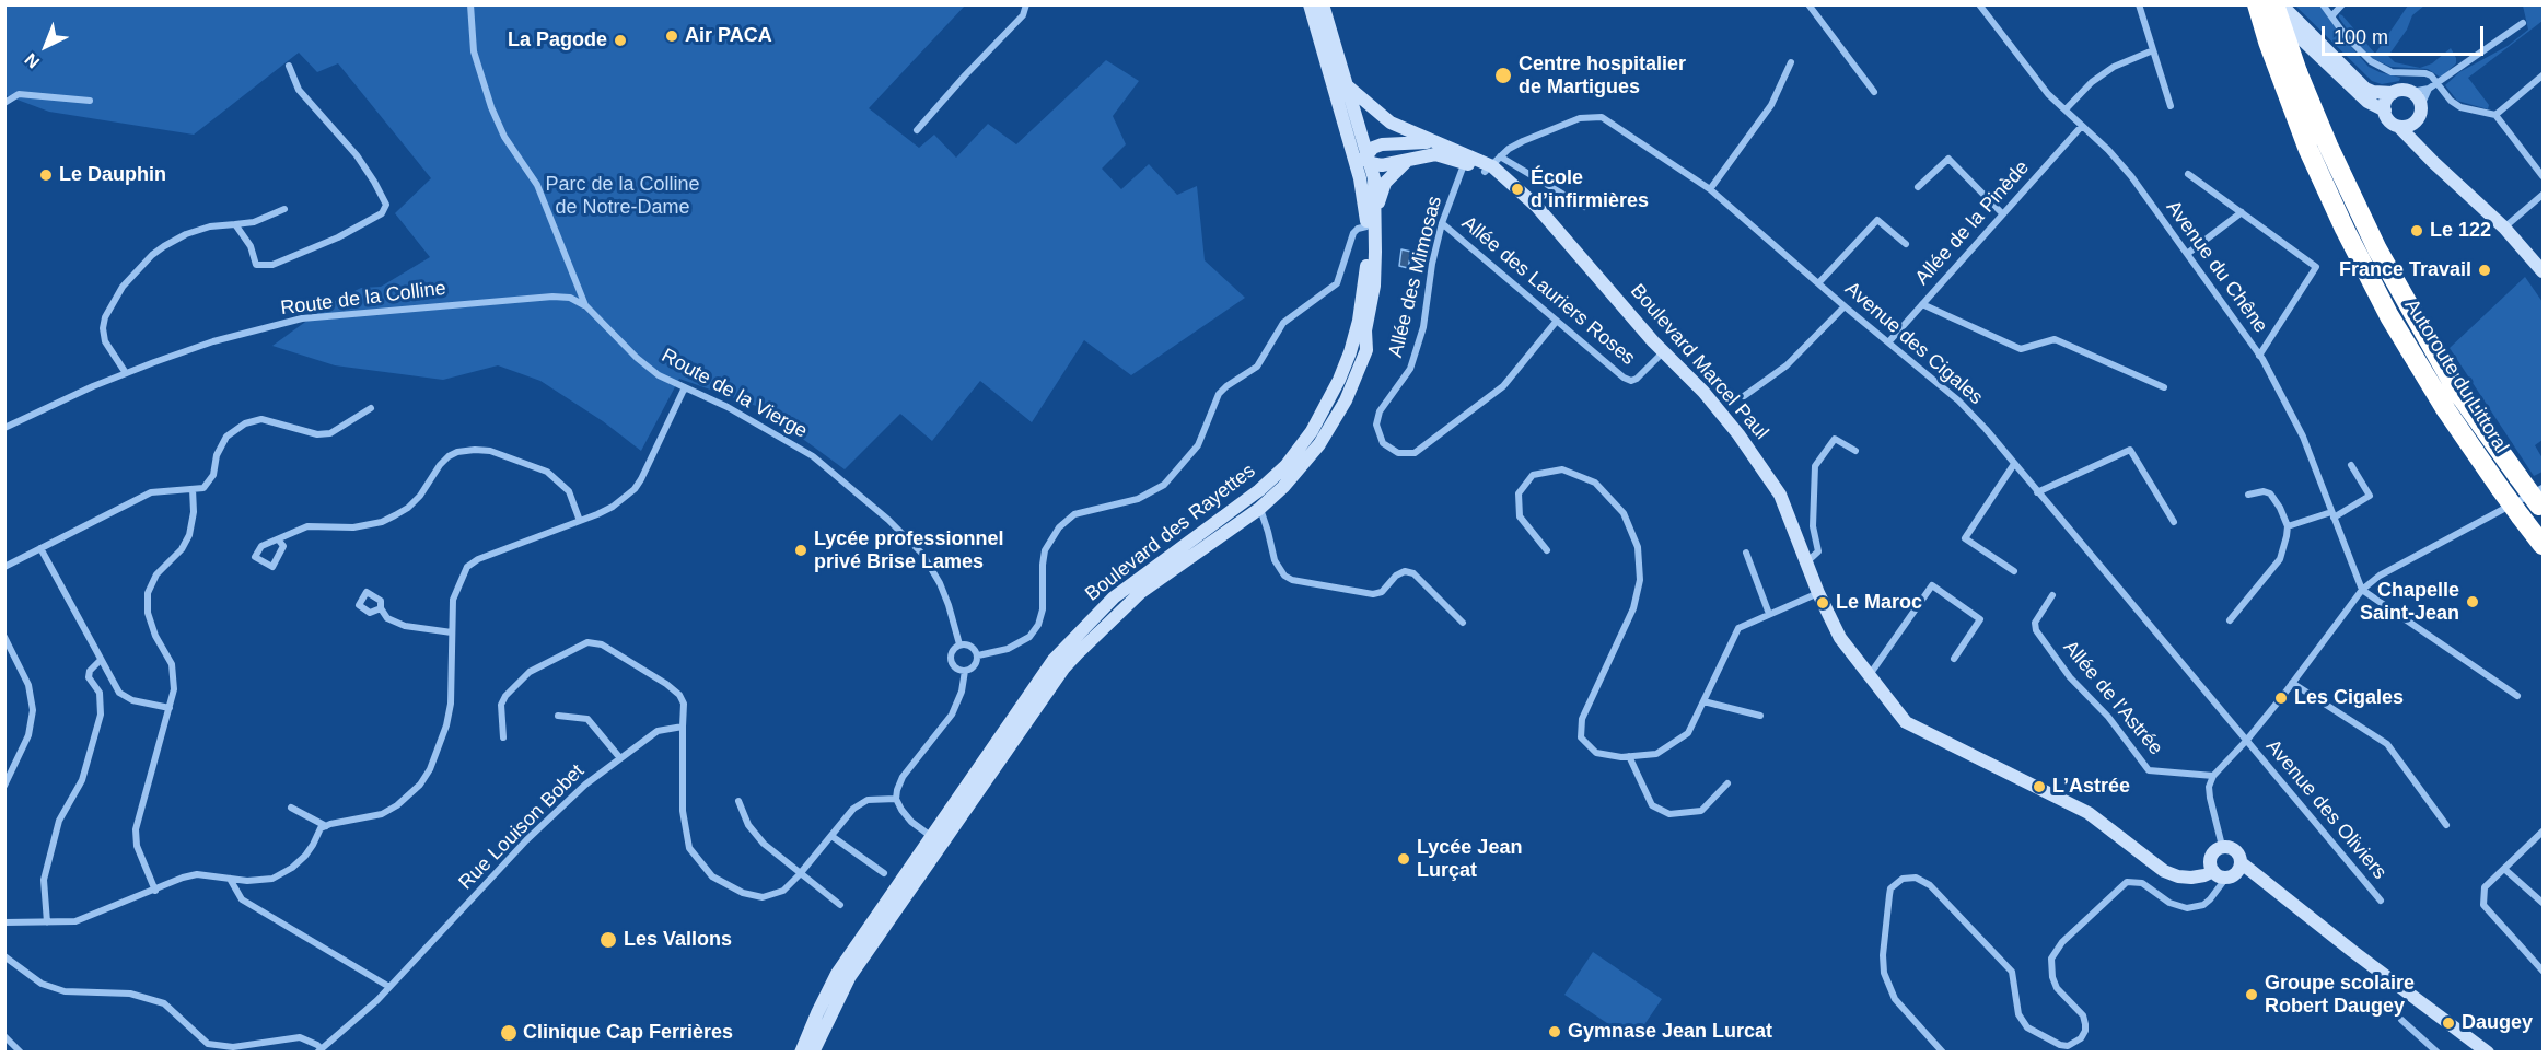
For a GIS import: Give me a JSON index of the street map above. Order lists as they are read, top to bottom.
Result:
{
  "streets": {
    "highway": ["Autoroute du Littoral"],
    "main road": ["Boulevard Marcel Paul", "Boulevard des Rayettes"],
    "street": [
      "Allée de la Pinède",
      "Avenue du Chêne",
      "Allée des Mimosas",
      "Allée des Lauriers Roses",
      "Route de la Colline",
      "Avenue des Cigales",
      "Route de la Vierge",
      "Allée de l'Astrée",
      "Avenue des Oliviers",
      "Rue Louison Bobet"
    ]
  },
  "crossings": [
    ["Allée de la Pinède", "Avenue du Chêne"],
    ["Allée de la Pinède", "Avenue des Cigales"],
    ["Allée des Mimosas", "Allée des Lauriers Roses"],
    ["Allée des Mimosas", "Boulevard Marcel Paul"],
    ["Allée des Lauriers Roses", "Boulevard Marcel Paul"],
    ["Route de la Colline", "Route de la Vierge"],
    ["Avenue des Cigales", "Boulevard Marcel Paul"],
    ["Avenue des Cigales", "Avenue des Oliviers"],
    ["Boulevard Marcel Paul", "Boulevard des Rayettes"]
  ],
  "parks": ["Parc de la Colline de Notre-Dame"],
  "places": [
    "Air PACA",
    "La Pagode",
    "Centre hospitalier de Martigues",
    "Le Dauphin",
    "École d’infirmières",
    "Le 122",
    "France Travail",
    "Lycée professionnel privé Brise Lames",
    "Chapelle Saint-Jean",
    "Le Maroc",
    "Les Cigales",
    "L’Astrée",
    "Lycée Jean Lurçat",
    "Les Vallons",
    "Groupe scolaire Robert Daugey",
    "Daugey",
    "Gymnase Jean Lurcat",
    "Clinique Cap Ferrières"
  ],
  "scale_bar": "100 m",
  "north": "bottom left"
}
